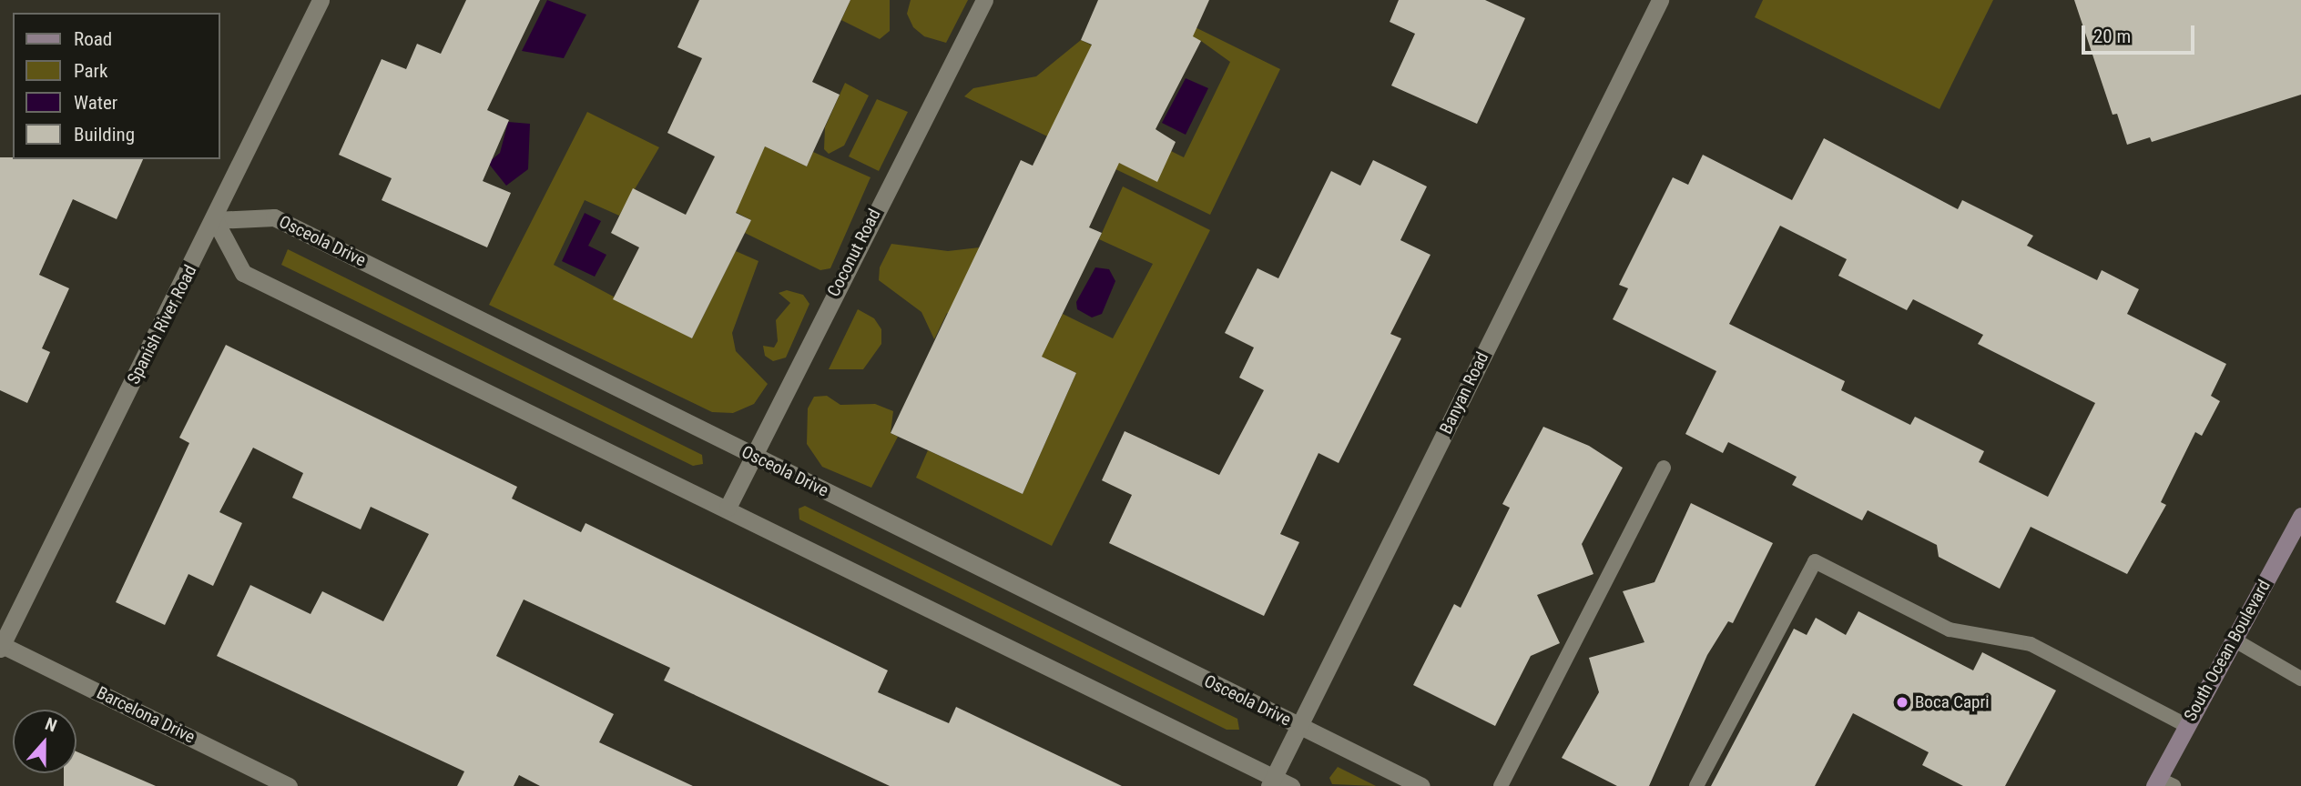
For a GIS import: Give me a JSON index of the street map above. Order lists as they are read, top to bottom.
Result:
{
  "streets": {
    "main road": ["South Ocean Boulevard"],
    "street": [
      "Osceola Drive",
      "Coconut Road",
      "Spanish River Road",
      "Banyan Road",
      "Barcelona Drive"
    ]
  },
  "crossings": [
    ["Osceola Drive", "Coconut Road"],
    ["Osceola Drive", "Spanish River Road"],
    ["Osceola Drive", "Banyan Road"],
    ["Spanish River Road", "Barcelona Drive"]
  ],
  "places": ["Boca Capri"],
  "legend": [
    "Road",
    "Park",
    "Water",
    "Building"
  ],
  "scale_bar": "20 m",
  "north": "top"
}
